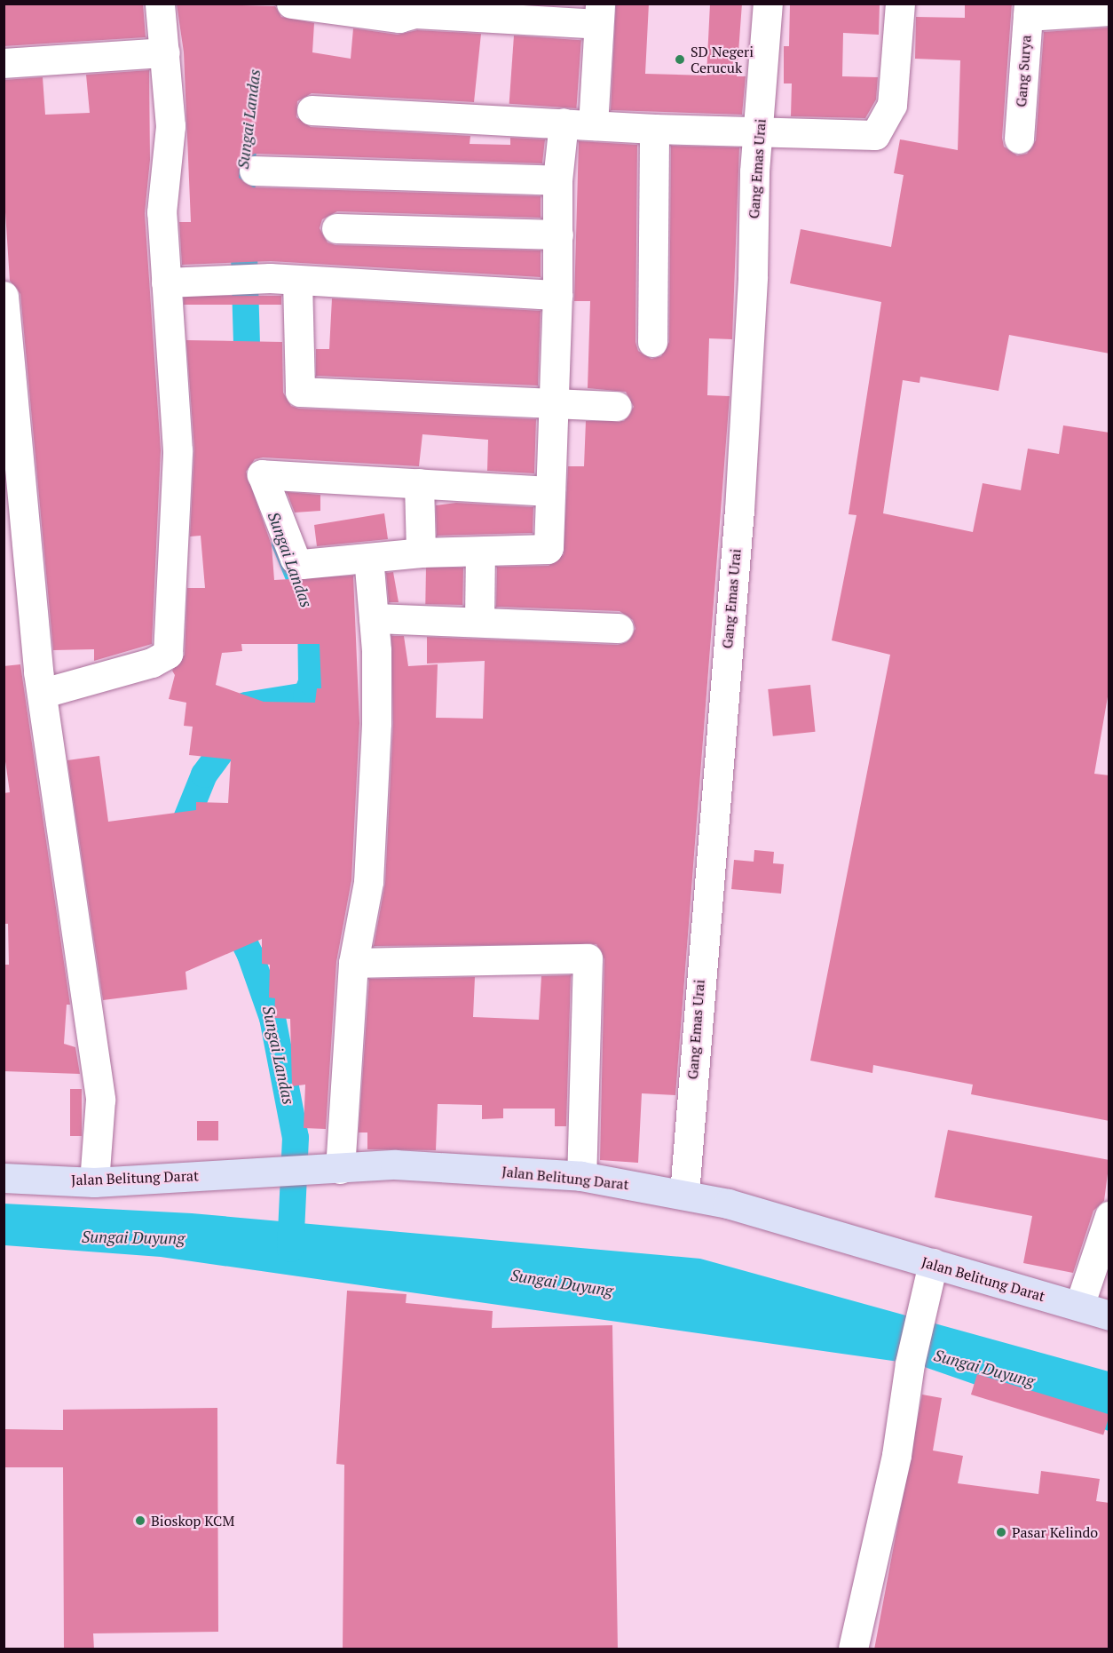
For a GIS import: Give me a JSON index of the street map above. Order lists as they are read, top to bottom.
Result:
{
  "streets": {
    "main road": ["Jalan Belitung Darat"],
    "street": ["Gang Surya", "Gang Emas Urai"]
  },
  "crossings": [
    ["Gang Emas Urai", "Jalan Belitung Darat"]
  ],
  "water": ["Sungai Landas", "Sungai Duyung"],
  "places": ["SD Negeri Cerucuk", "Bioskop KCM", "Pasar Kelindo"]
}
